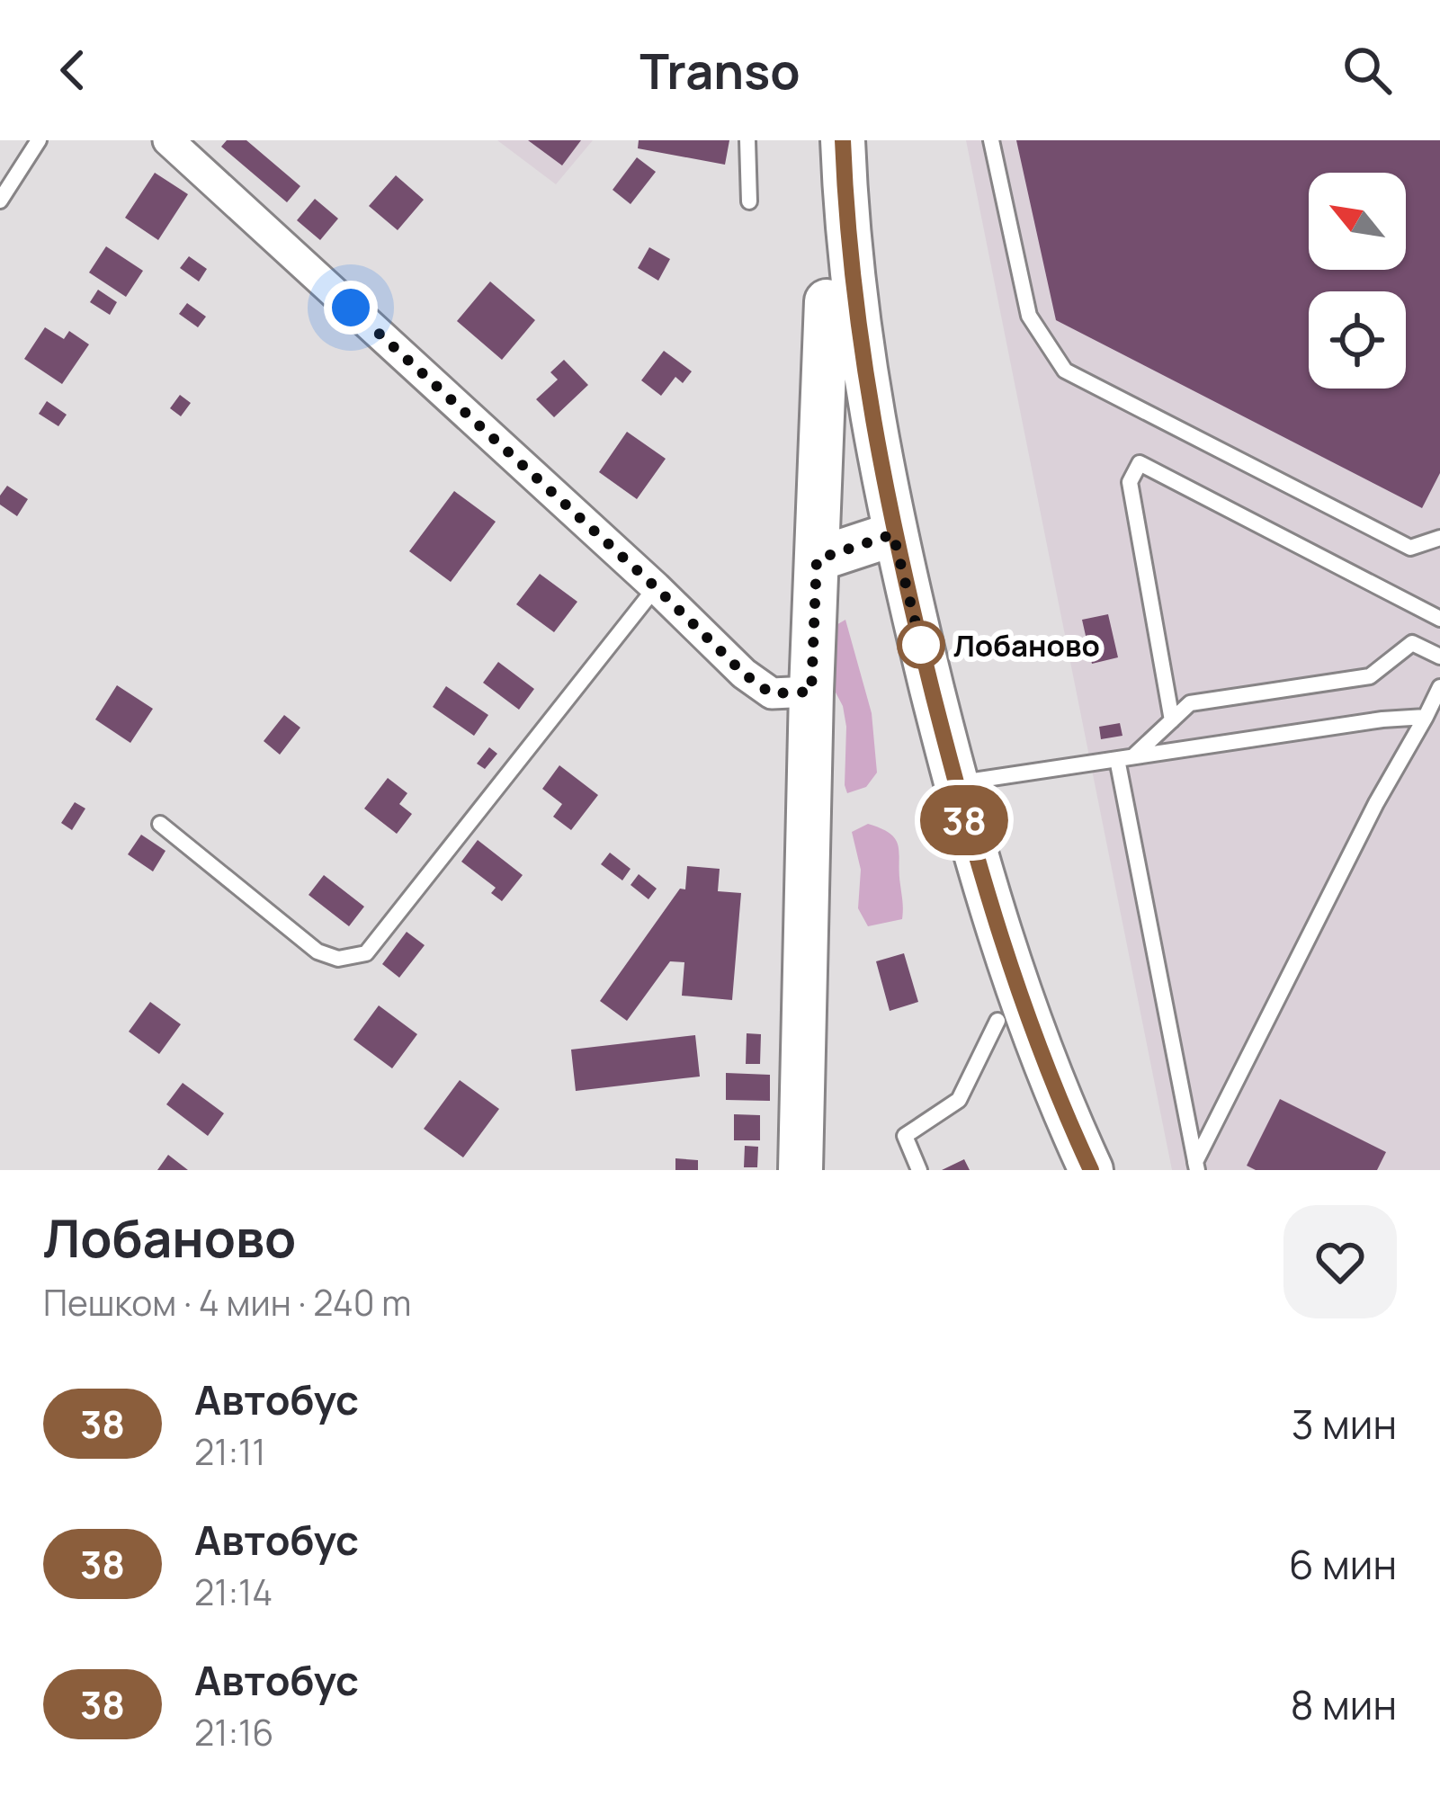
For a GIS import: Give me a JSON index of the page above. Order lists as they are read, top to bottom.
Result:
{
  "places": ["Лобаново"],
  "lines": ["bus line 38"],
  "north": "top left",
  "page": {
    "header": "Transo",
    "on_map": "38",
    "heading": ["Лобаново", "Пешком · 4 мин · 240 m"],
    "list": [
      {
        "mark": "38",
        "name": "Автобус",
        "note": "21:11",
        "value": "3 мин"
      },
      {
        "mark": "38",
        "name": "Автобус",
        "note": "21:14",
        "value": "6 мин"
      },
      {
        "mark": "38",
        "name": "Автобус",
        "note": "21:16",
        "value": "8 мин"
      }
    ]
  }
}
